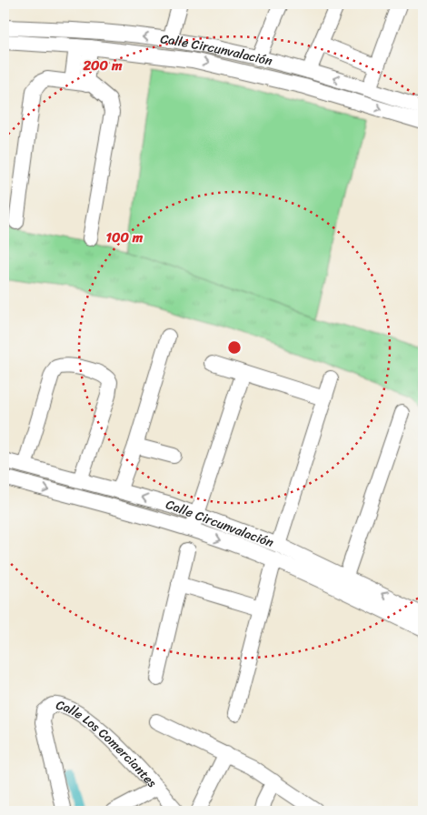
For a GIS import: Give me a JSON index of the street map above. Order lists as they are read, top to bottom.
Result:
{
  "streets": {
    "street": ["Calle Circunvalación", "Calle Los Comerciantes"]
  },
  "rings": ["200 m", "100 m"]
}
